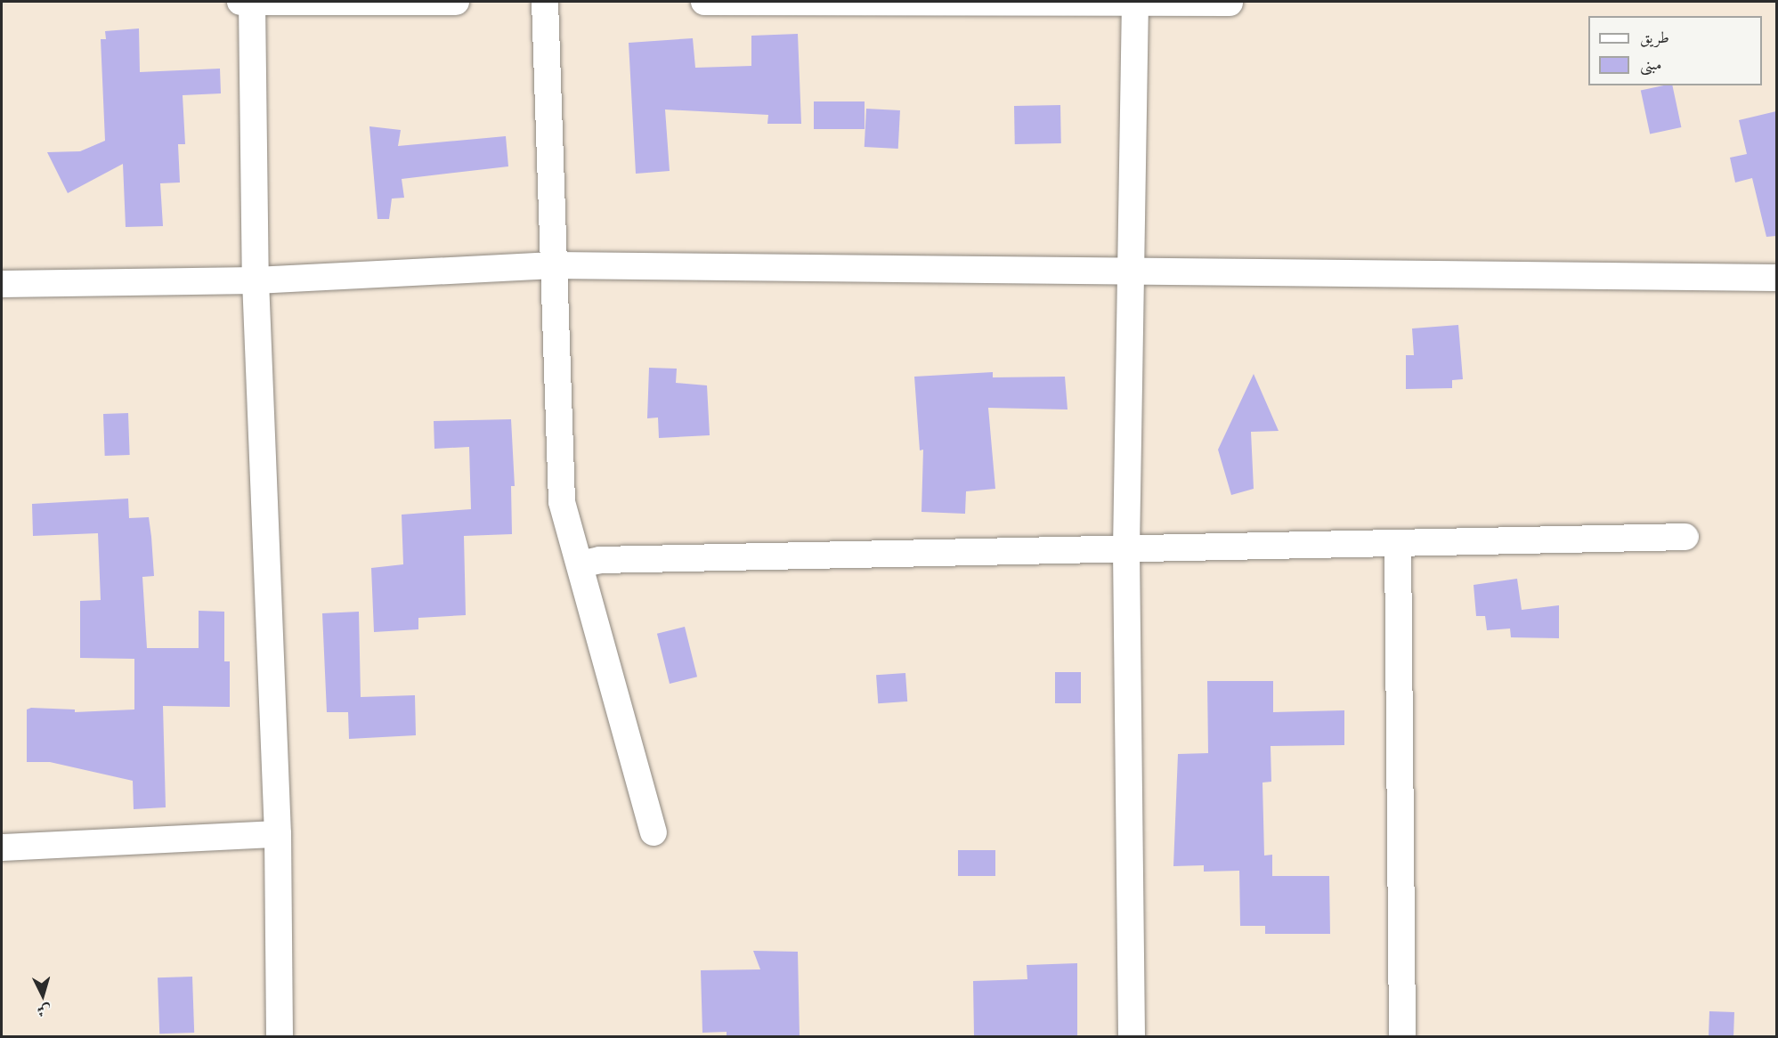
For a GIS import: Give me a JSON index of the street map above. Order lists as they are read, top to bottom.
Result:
{
  "legend": ["طريق", "مبنى"],
  "north": "bottom"
}
